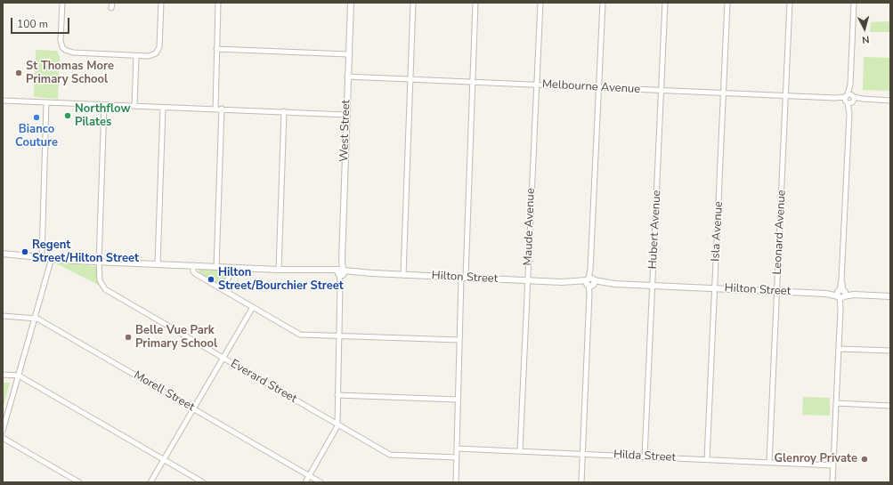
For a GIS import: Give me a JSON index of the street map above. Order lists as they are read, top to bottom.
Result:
{
  "streets": {
    "street": [
      "Melbourne Avenue",
      "West Street",
      "Maude Avenue",
      "Hubert Avenue",
      "Isla Avenue",
      "Leonard Avenue",
      "Hilton Street",
      "Everard Street",
      "Morell Street",
      "Hilda Street"
    ]
  },
  "crossings": [
    ["Melbourne Avenue", "West Street"],
    ["Melbourne Avenue", "Maude Avenue"],
    ["Melbourne Avenue", "Hubert Avenue"],
    ["Melbourne Avenue", "Isla Avenue"],
    ["Melbourne Avenue", "Leonard Avenue"],
    ["West Street", "Hilton Street"],
    ["West Street", "Everard Street"],
    ["West Street", "Morell Street"],
    ["Maude Avenue", "Hilton Street"],
    ["Maude Avenue", "Hilda Street"],
    ["Hubert Avenue", "Hilton Street"],
    ["Hubert Avenue", "Hilda Street"],
    ["Isla Avenue", "Hilton Street"],
    ["Isla Avenue", "Hilda Street"],
    ["Leonard Avenue", "Hilton Street"],
    ["Leonard Avenue", "Hilda Street"],
    ["Hilton Street", "Everard Street"]
  ],
  "places": [
    "St Thomas More Primary School",
    "Northflow Pilates",
    "Bianco Couture",
    "Regent Street/Hilton Street",
    "Hilton Street/Bourchier Street",
    "Belle Vue Park Primary School",
    "Glenroy Private"
  ],
  "scale_bar": "100 m",
  "north": "bottom"
}
